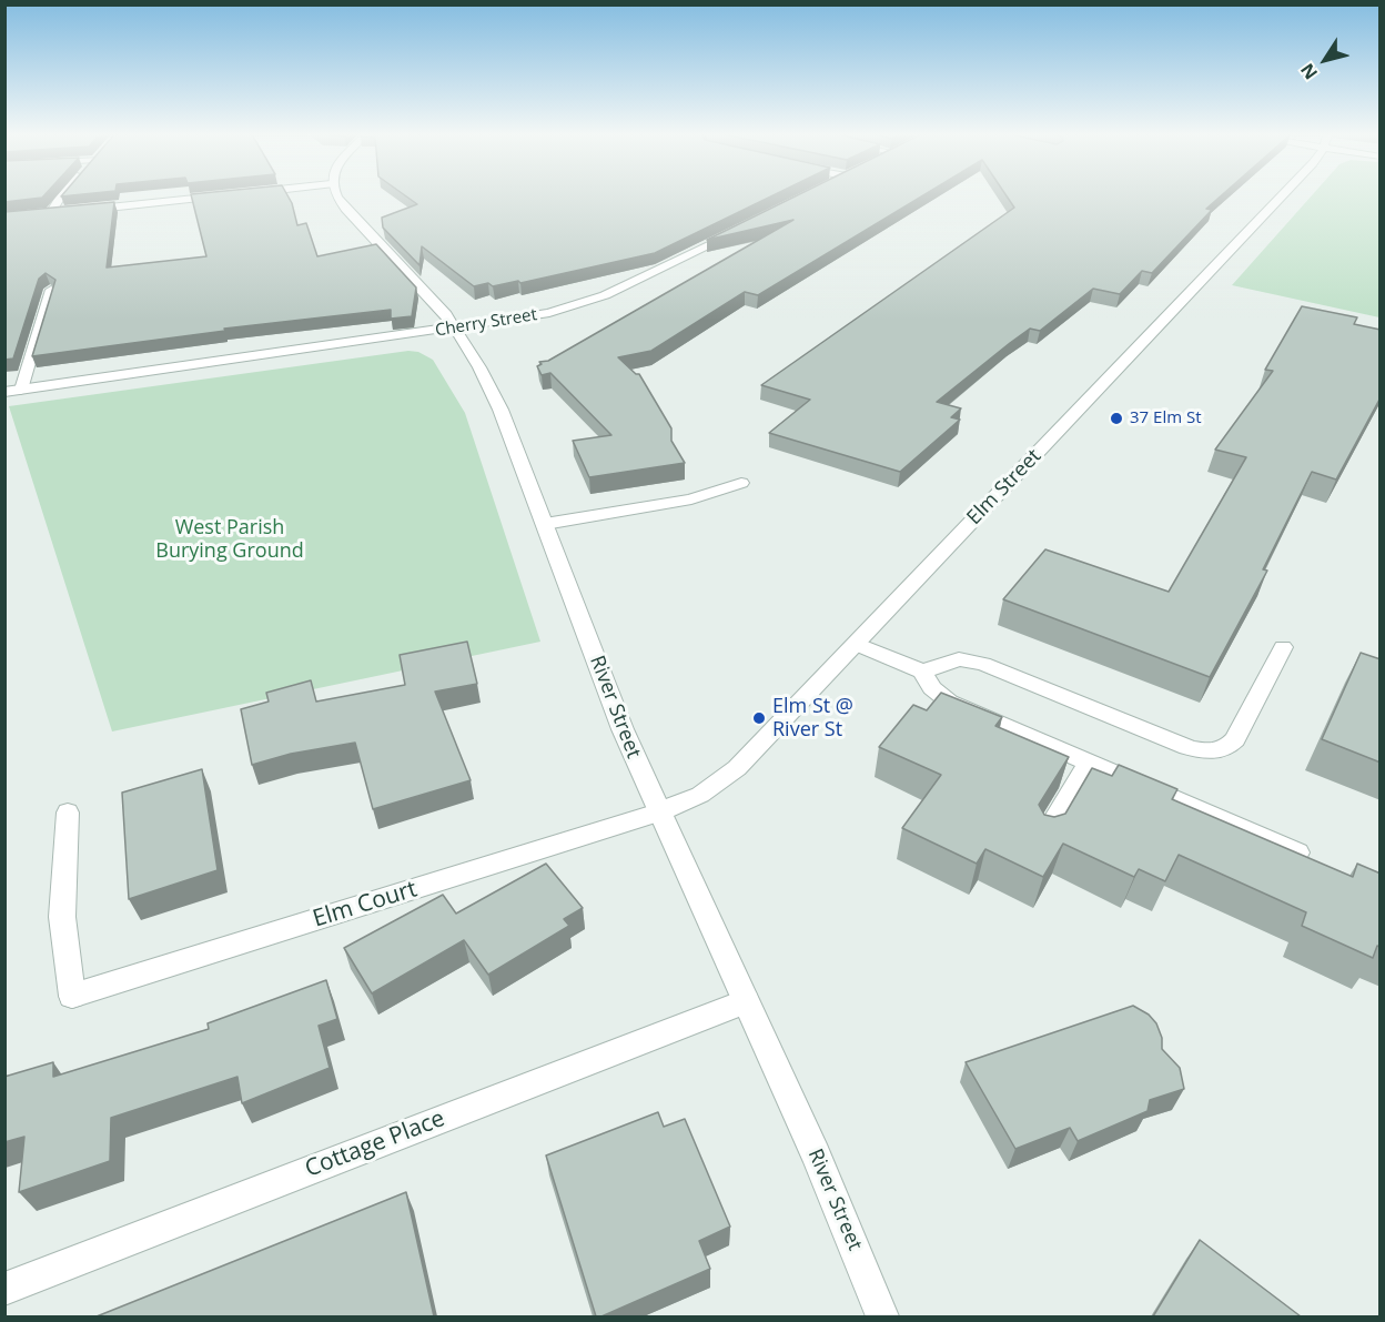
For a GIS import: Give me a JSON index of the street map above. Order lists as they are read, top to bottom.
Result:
{
  "streets": {
    "street": [
      "Cherry Street",
      "Elm Street",
      "River Street",
      "Elm Court",
      "Cottage Place"
    ]
  },
  "crossings": [
    ["Cherry Street", "River Street"],
    ["Elm Street", "River Street"],
    ["Elm Street", "Elm Court"],
    ["River Street", "Elm Court"],
    ["River Street", "Cottage Place"]
  ],
  "parks": ["West Parish Burying Ground"],
  "places": ["37 Elm St", "Elm St @ River St"],
  "north": "bottom left"
}
